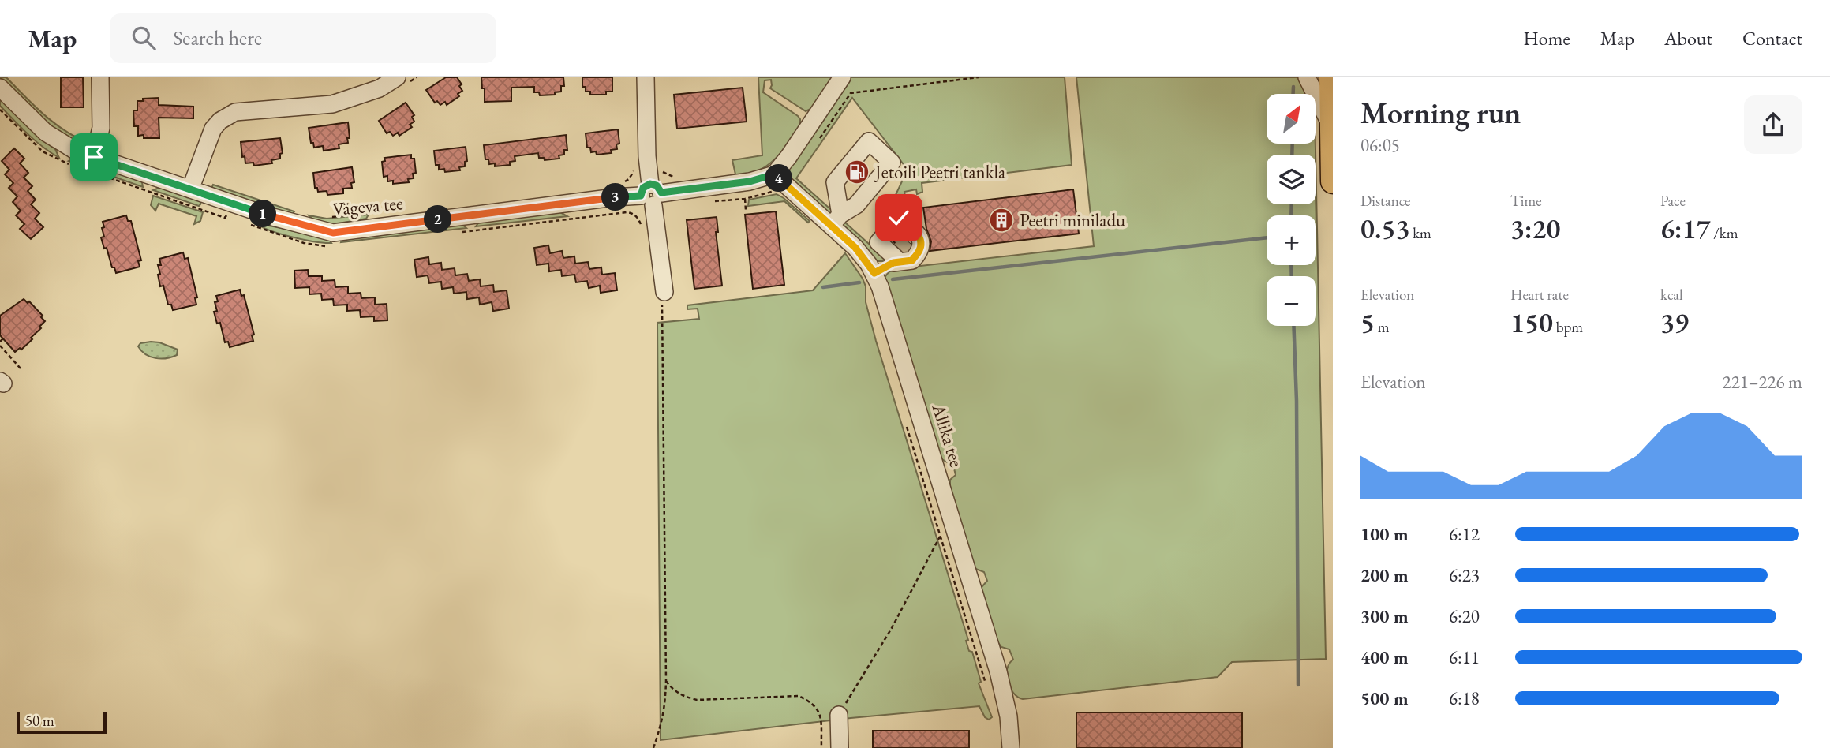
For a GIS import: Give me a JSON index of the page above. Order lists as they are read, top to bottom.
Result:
{
  "streets": {
    "street": ["Vägeva tee", "Allika tee"]
  },
  "crossings": [
    ["Vägeva tee", "Allika tee"]
  ],
  "places": {
    "fuel station": ["Jetoili Peetri tankla"],
    "building": ["Peetri miniladu"]
  },
  "scale_bar": "50 m",
  "north": "top right",
  "page": {
    "header": "Map",
    "search": "Search here",
    "nav": [
      "Home",
      "Map",
      "About",
      "Contact"
    ],
    "heading": ["Morning run", "06:05"],
    "map_buttons": ["+", "−"],
    "pins": [
      "4",
      "3",
      "1",
      "2"
    ],
    "stats": [
      ["Distance", "0.53 km"],
      ["Time", "3:20"],
      ["Pace", "6:17 /km"],
      ["Elevation", "5 m"],
      ["Heart rate", "150 bpm"],
      ["kcal", "39"]
    ],
    "chart": ["Elevation", "221–226 m"],
    "list": [
      {
        "name": "100 m",
        "note": "6:12"
      },
      {
        "name": "200 m",
        "note": "6:23"
      },
      {
        "name": "300 m",
        "note": "6:20"
      },
      {
        "name": "400 m",
        "note": "6:11"
      },
      {
        "name": "500 m",
        "note": "6:18"
      }
    ],
    "scale": "50 m"
  }
}
